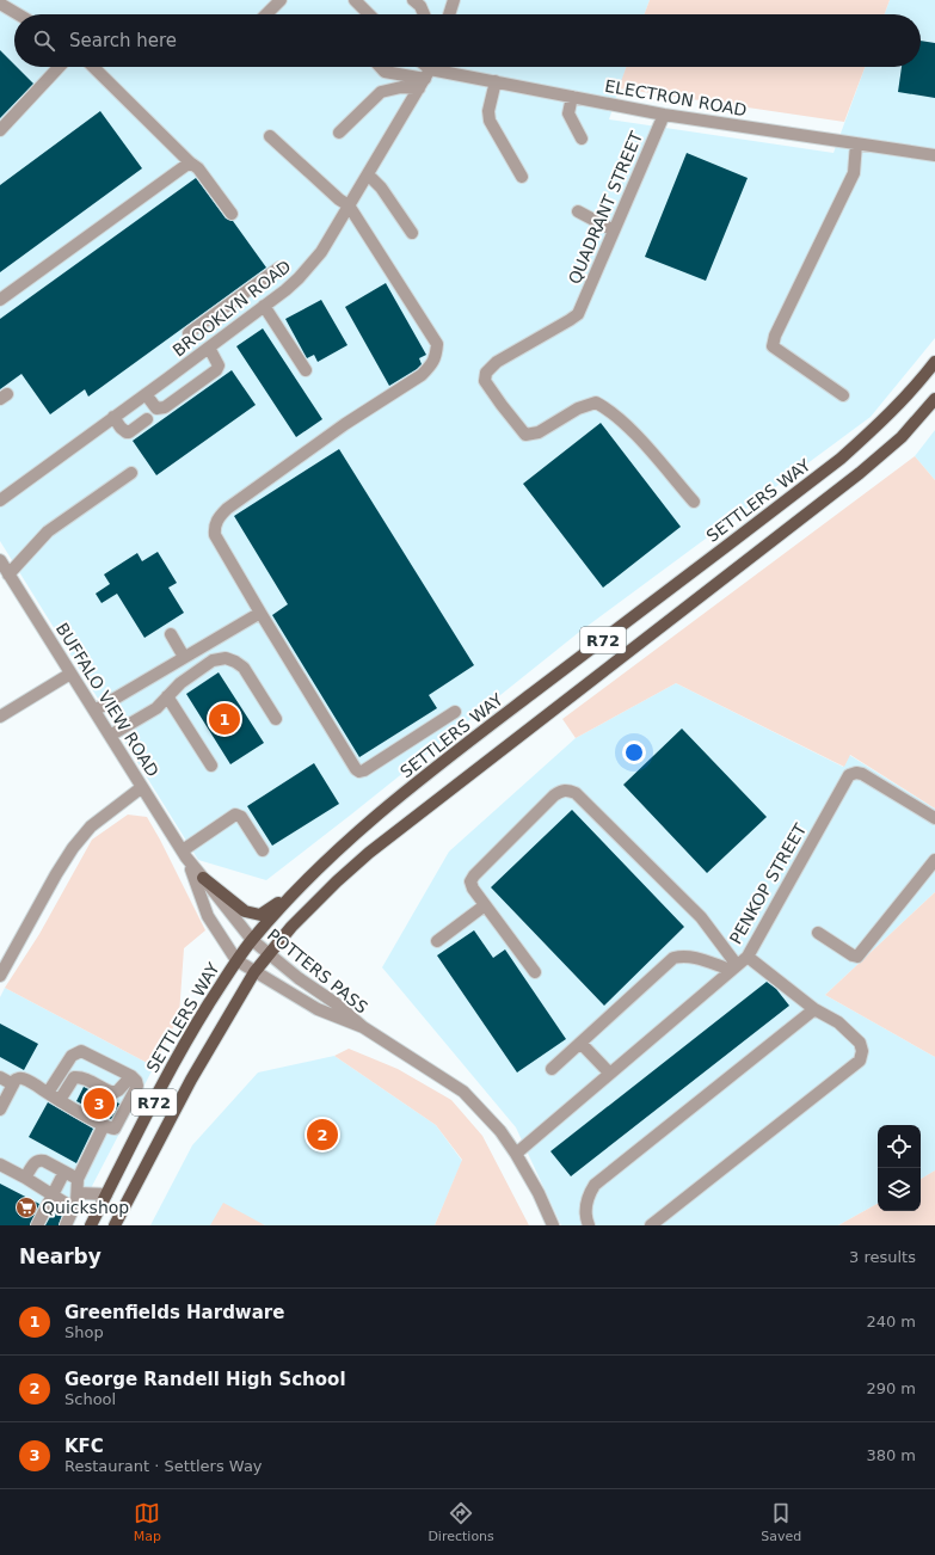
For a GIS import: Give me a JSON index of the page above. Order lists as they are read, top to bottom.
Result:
{
  "streets": {
    "main road": ["SETTLERS WAY", "R72"],
    "street": [
      "ELECTRON ROAD",
      "QUADRANT STREET",
      "BROOKLYN ROAD",
      "BUFFALO VIEW ROAD",
      "PENKOP STREET",
      "POTTERS PASS"
    ]
  },
  "crossings": [
    ["ELECTRON ROAD", "QUADRANT STREET"],
    ["ELECTRON ROAD", "BROOKLYN ROAD"],
    ["SETTLERS WAY", "BUFFALO VIEW ROAD"],
    ["SETTLERS WAY", "POTTERS PASS"],
    ["R72", "POTTERS PASS"],
    ["BUFFALO VIEW ROAD", "POTTERS PASS"],
    ["PENKOP STREET", "POTTERS PASS"]
  ],
  "places": {
    "supermarket": ["Quickshop"]
  },
  "page": {
    "search": "Search here",
    "pins": ["1", "3", "2"],
    "heading": ["Nearby", "3 results"],
    "list": [
      {
        "mark": "1",
        "name": "Greenfields Hardware",
        "note": "Shop",
        "value": "240 m"
      },
      {
        "mark": "2",
        "name": "George Randell High School",
        "note": "School",
        "value": "290 m"
      },
      {
        "mark": "3",
        "name": "KFC",
        "note": "Restaurant · Settlers Way",
        "value": "380 m"
      }
    ],
    "nav": ["Map", "Directions", "Saved"]
  }
}
